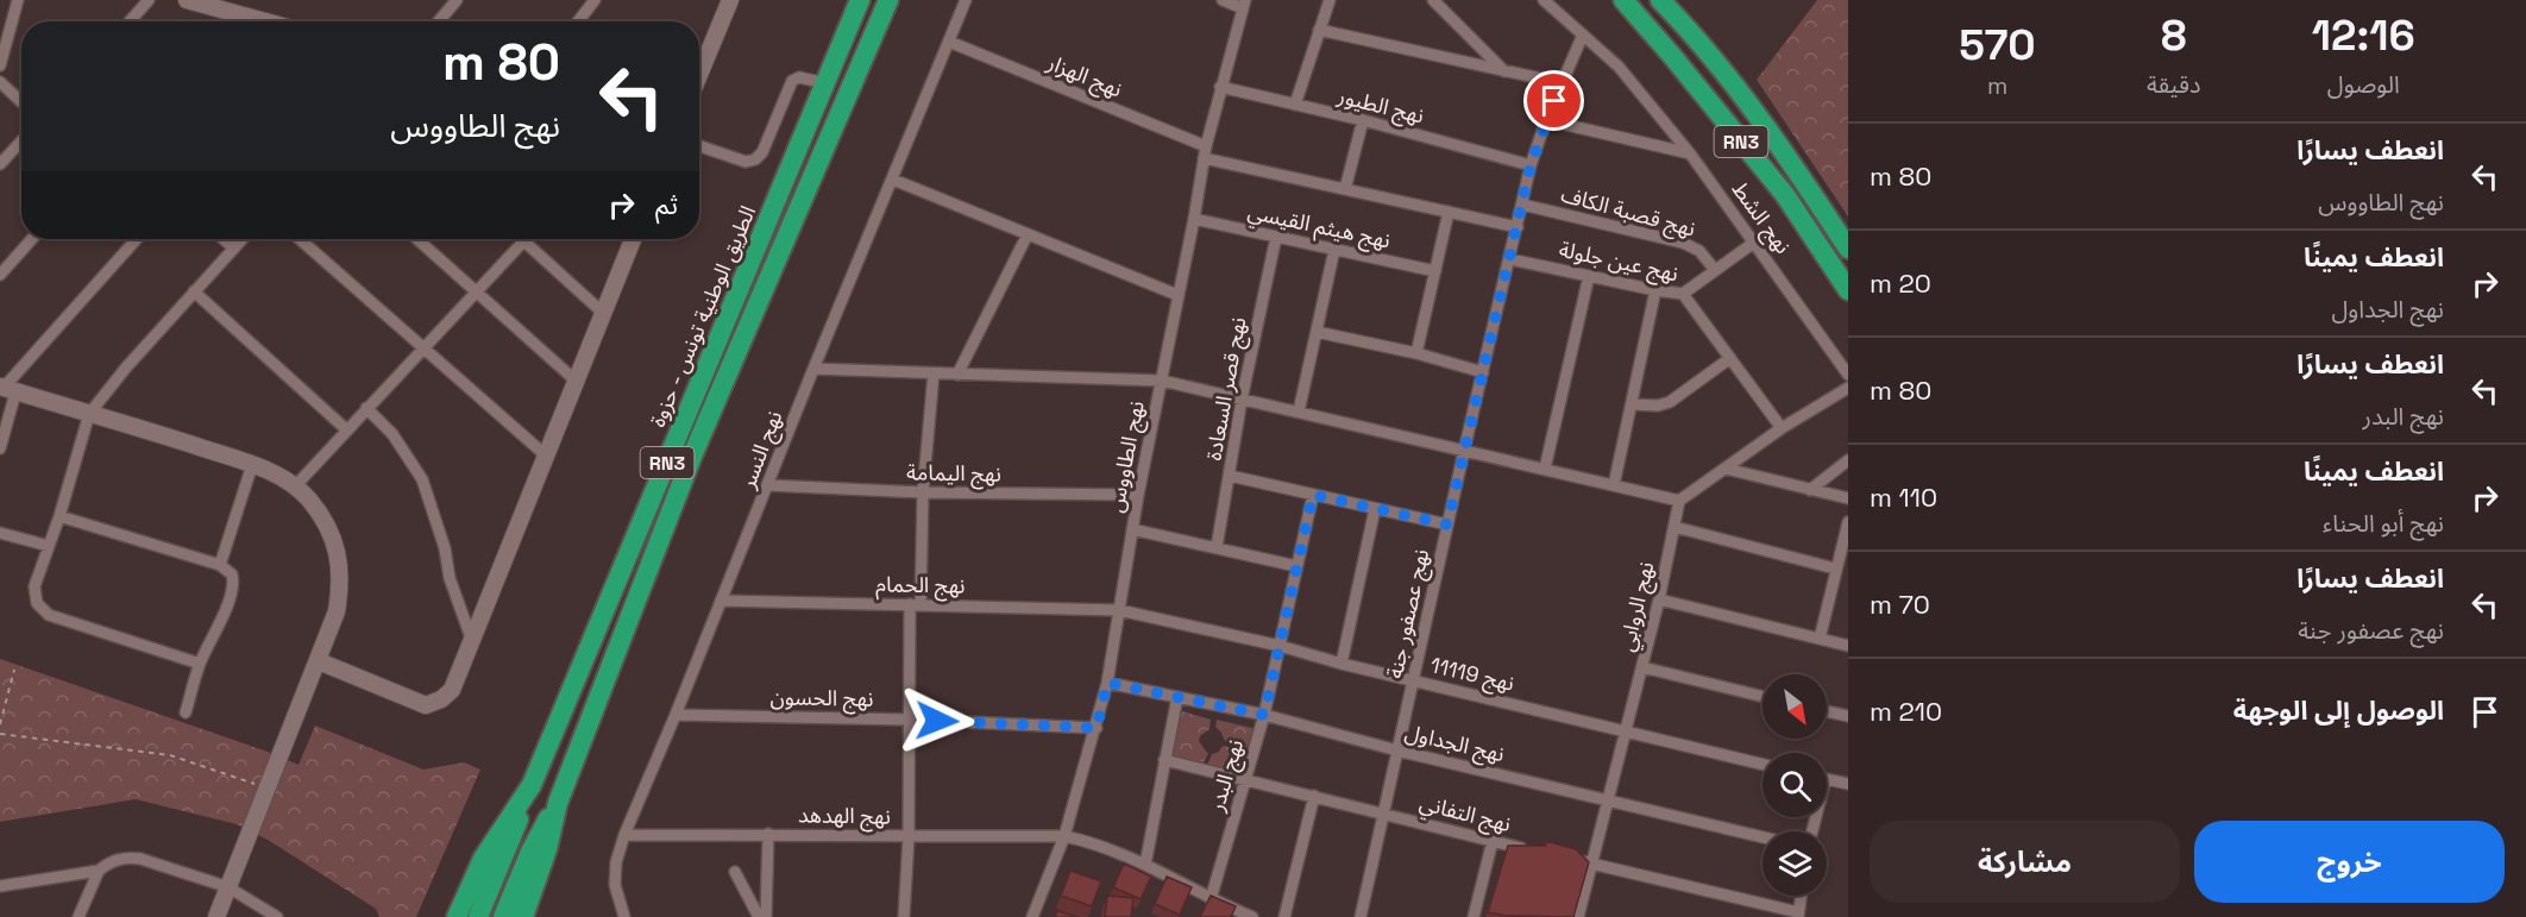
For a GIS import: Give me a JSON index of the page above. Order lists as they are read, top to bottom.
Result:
{
  "streets": {
    "highway": ["RN3", "الطريق الوطنية تونس - حزوة"],
    "street": [
      "نهج الهزار",
      "نهج الطيور",
      "نهج قصبة الكاف",
      "نهج الشط",
      "نهج هيثم القيسي",
      "نهج عين جلولة",
      "نهج قصر السعادة",
      "نهج النسر",
      "نهج الطاووس",
      "نهج اليمامة",
      "نهج الحمام",
      "نهج الروابي",
      "نهج عصفور جنة",
      "نهج 11119",
      "نهج الحسون",
      "نهج الجداول",
      "نهج البدر",
      "نهج التفاني",
      "نهج الهدهد"
    ]
  },
  "crossings": [
    ["نهج الهزار", "نهج النسر"],
    ["نهج الهزار", "نهج الطاووس"],
    ["نهج الطيور", "نهج الطاووس"],
    ["نهج الطيور", "نهج عصفور جنة"],
    ["نهج قصبة الكاف", "نهج عصفور جنة"],
    ["نهج الشط", "نهج عصفور جنة"],
    ["نهج هيثم القيسي", "نهج قصر السعادة"],
    ["نهج هيثم القيسي", "نهج الطاووس"],
    ["نهج عين جلولة", "نهج عصفور جنة"],
    ["نهج النسر", "نهج اليمامة"],
    ["نهج النسر", "نهج الحمام"],
    ["نهج النسر", "نهج الحسون"],
    ["نهج النسر", "نهج الهدهد"],
    ["نهج الطاووس", "نهج اليمامة"],
    ["نهج الطاووس", "نهج الحمام"],
    ["نهج الطاووس", "نهج 11119"],
    ["نهج الطاووس", "نهج الحسون"],
    ["نهج الطاووس", "نهج الجداول"],
    ["نهج الطاووس", "نهج الهدهد"],
    ["نهج الحمام", "نهج 11119"],
    ["نهج الروابي", "نهج 11119"],
    ["نهج الروابي", "نهج الجداول"],
    ["نهج عصفور جنة", "نهج 11119"],
    ["نهج عصفور جنة", "نهج الجداول"],
    ["نهج عصفور جنة", "نهج التفاني"],
    ["نهج 11119", "نهج البدر"],
    ["نهج الجداول", "نهج البدر"],
    ["نهج البدر", "نهج التفاني"],
    ["نهج البدر", "نهج الهدهد"]
  ],
  "north": "bottom right",
  "page": {
    "eta": [
      "12:16",
      "الوصول",
      "8",
      "دقيقة",
      "570",
      "m"
    ],
    "turn": ["80 m", "نهج الطاووس"],
    "list": [
      {
        "name": "انعطف يسارًا",
        "note": "نهج الطاووس",
        "value": "80 m"
      },
      {
        "name": "انعطف يمينًا",
        "note": "نهج الجداول",
        "value": "20 m"
      },
      {
        "name": "انعطف يسارًا",
        "note": "نهج البدر",
        "value": "80 m"
      },
      {
        "name": "انعطف يمينًا",
        "note": "نهج أبو الحناء",
        "value": "110 m"
      },
      {
        "name": "انعطف يسارًا",
        "note": "نهج عصفور جنة",
        "value": "70 m"
      },
      {
        "name": "الوصول إلى الوجهة",
        "value": "210 m"
      }
    ],
    "then": "ثم",
    "buttons": ["خروج", "مشاركة"]
  }
}
